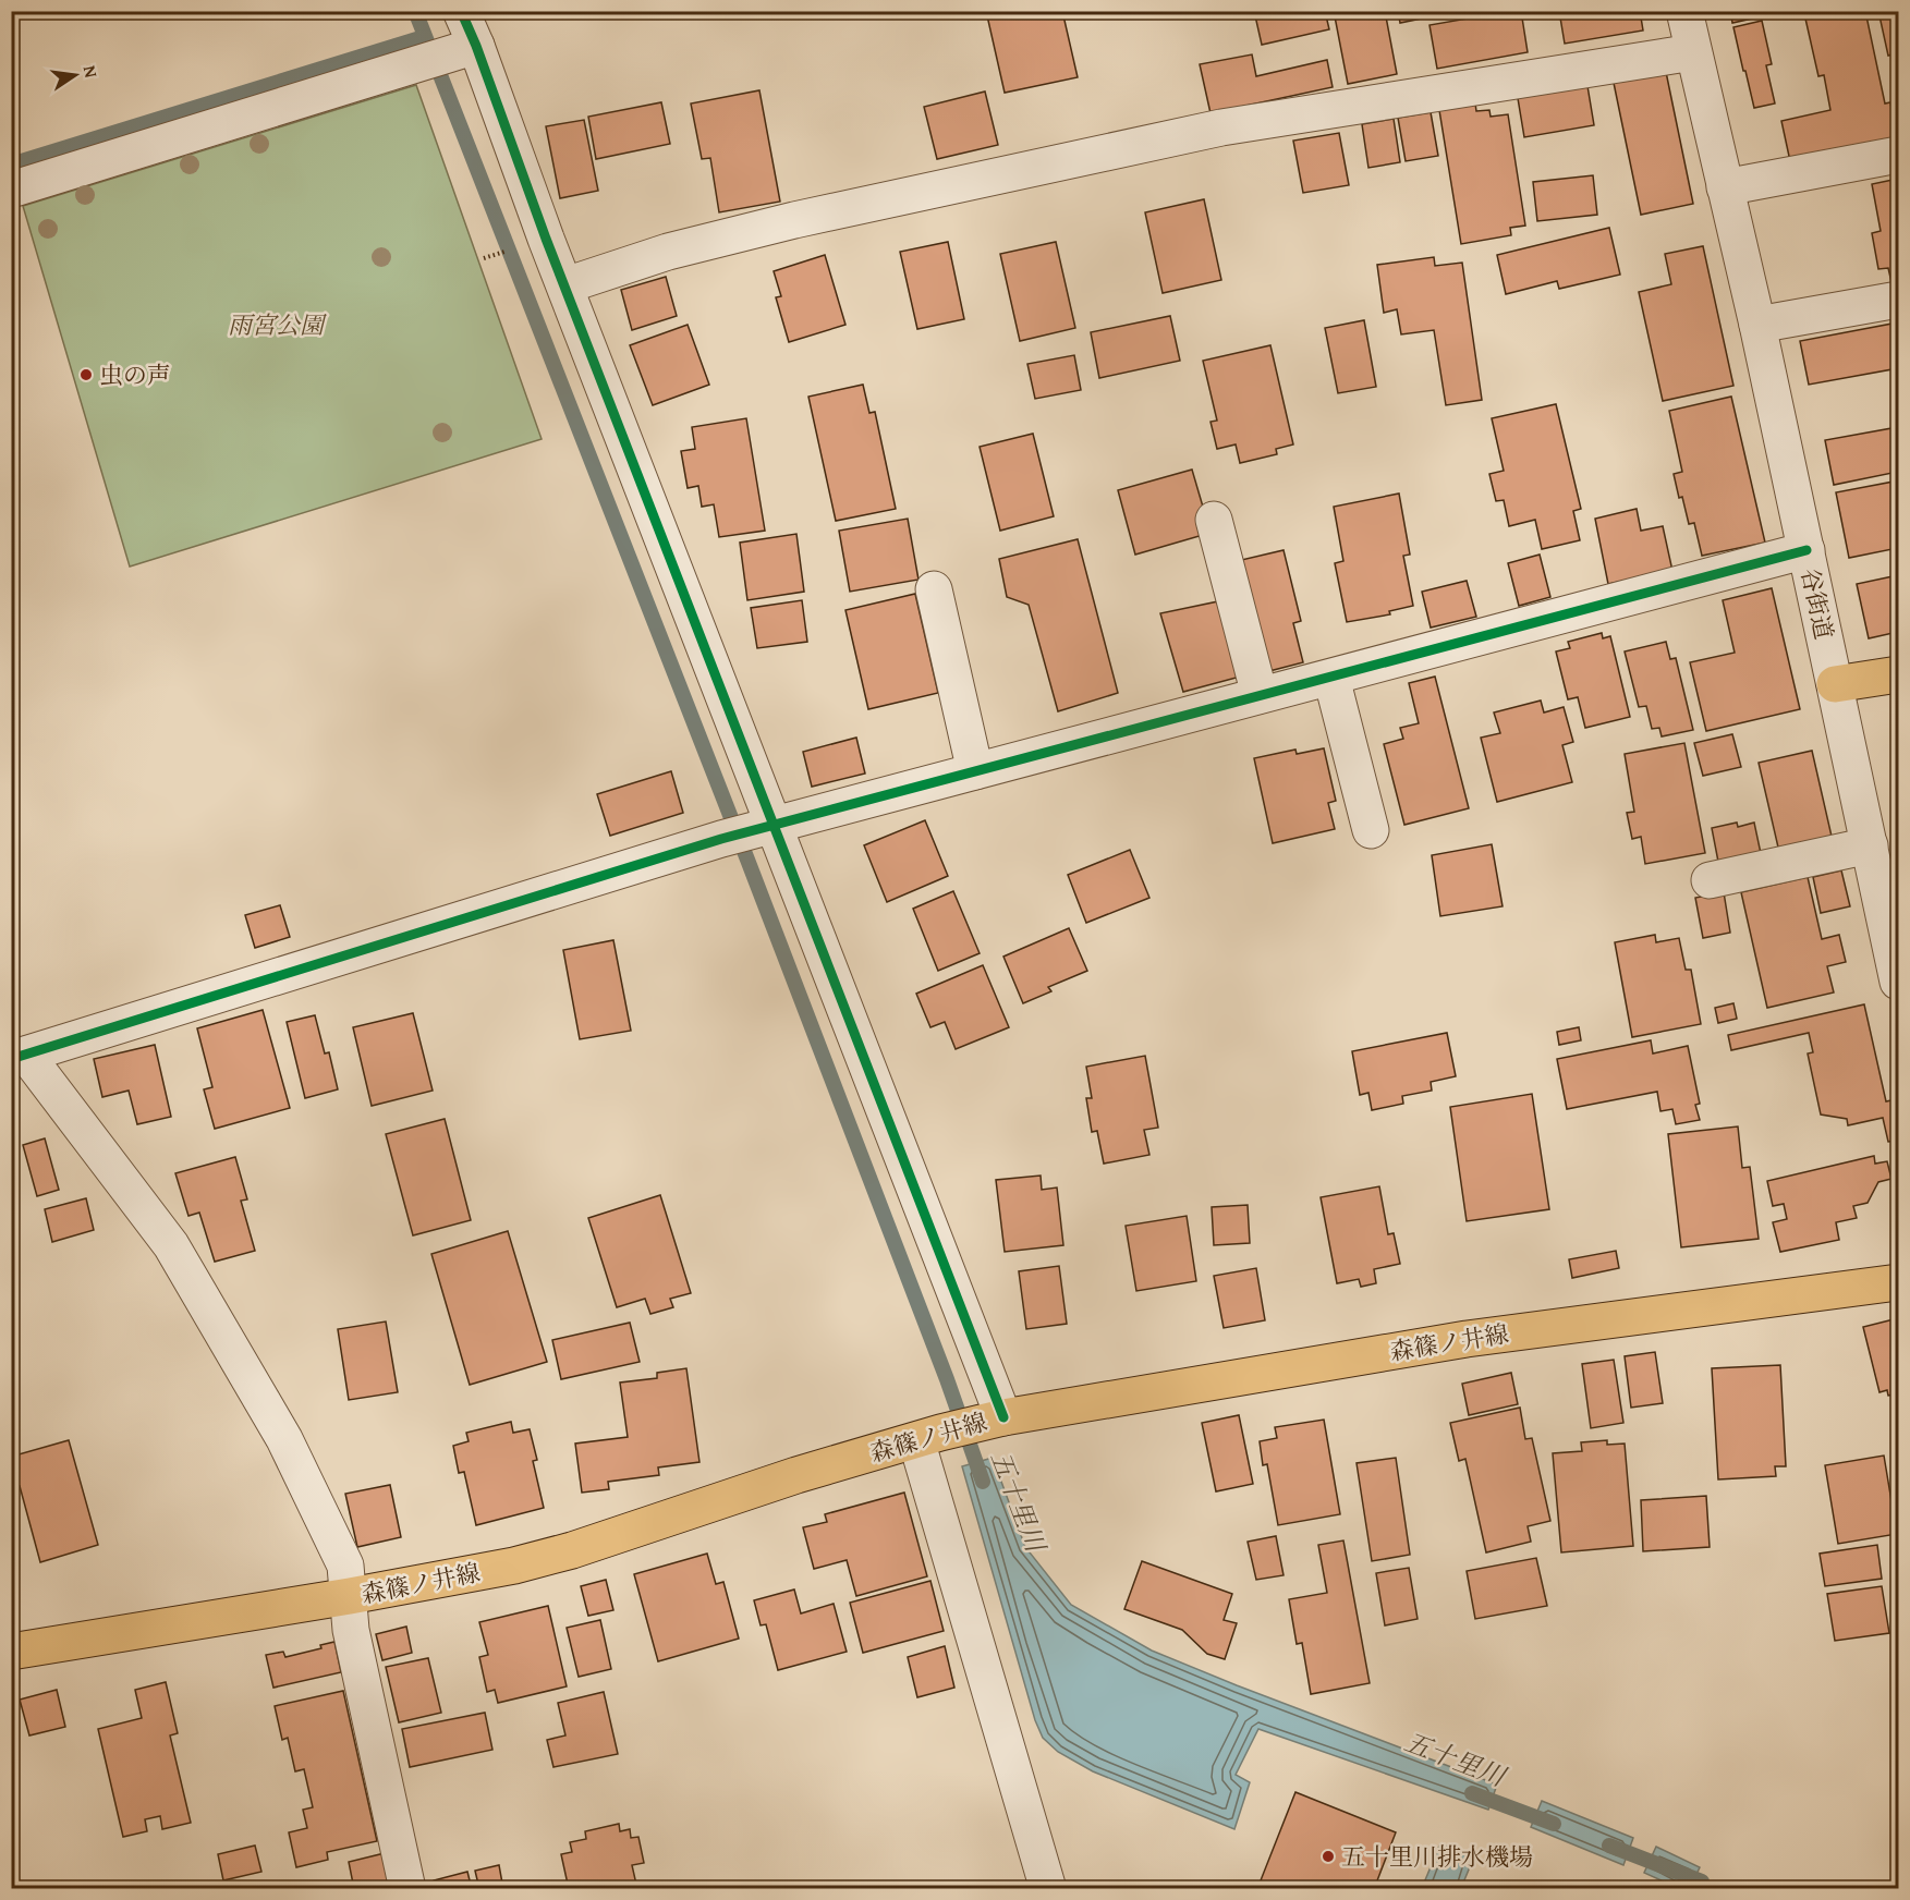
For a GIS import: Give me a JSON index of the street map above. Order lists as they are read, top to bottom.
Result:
{
  "streets": {
    "main road": ["森篠ノ井線"],
    "street": ["谷街道"]
  },
  "water": ["五十里川"],
  "parks": ["雨宮公園"],
  "places": ["虫の声", "五十里川排水機場"],
  "north": "right"
}
